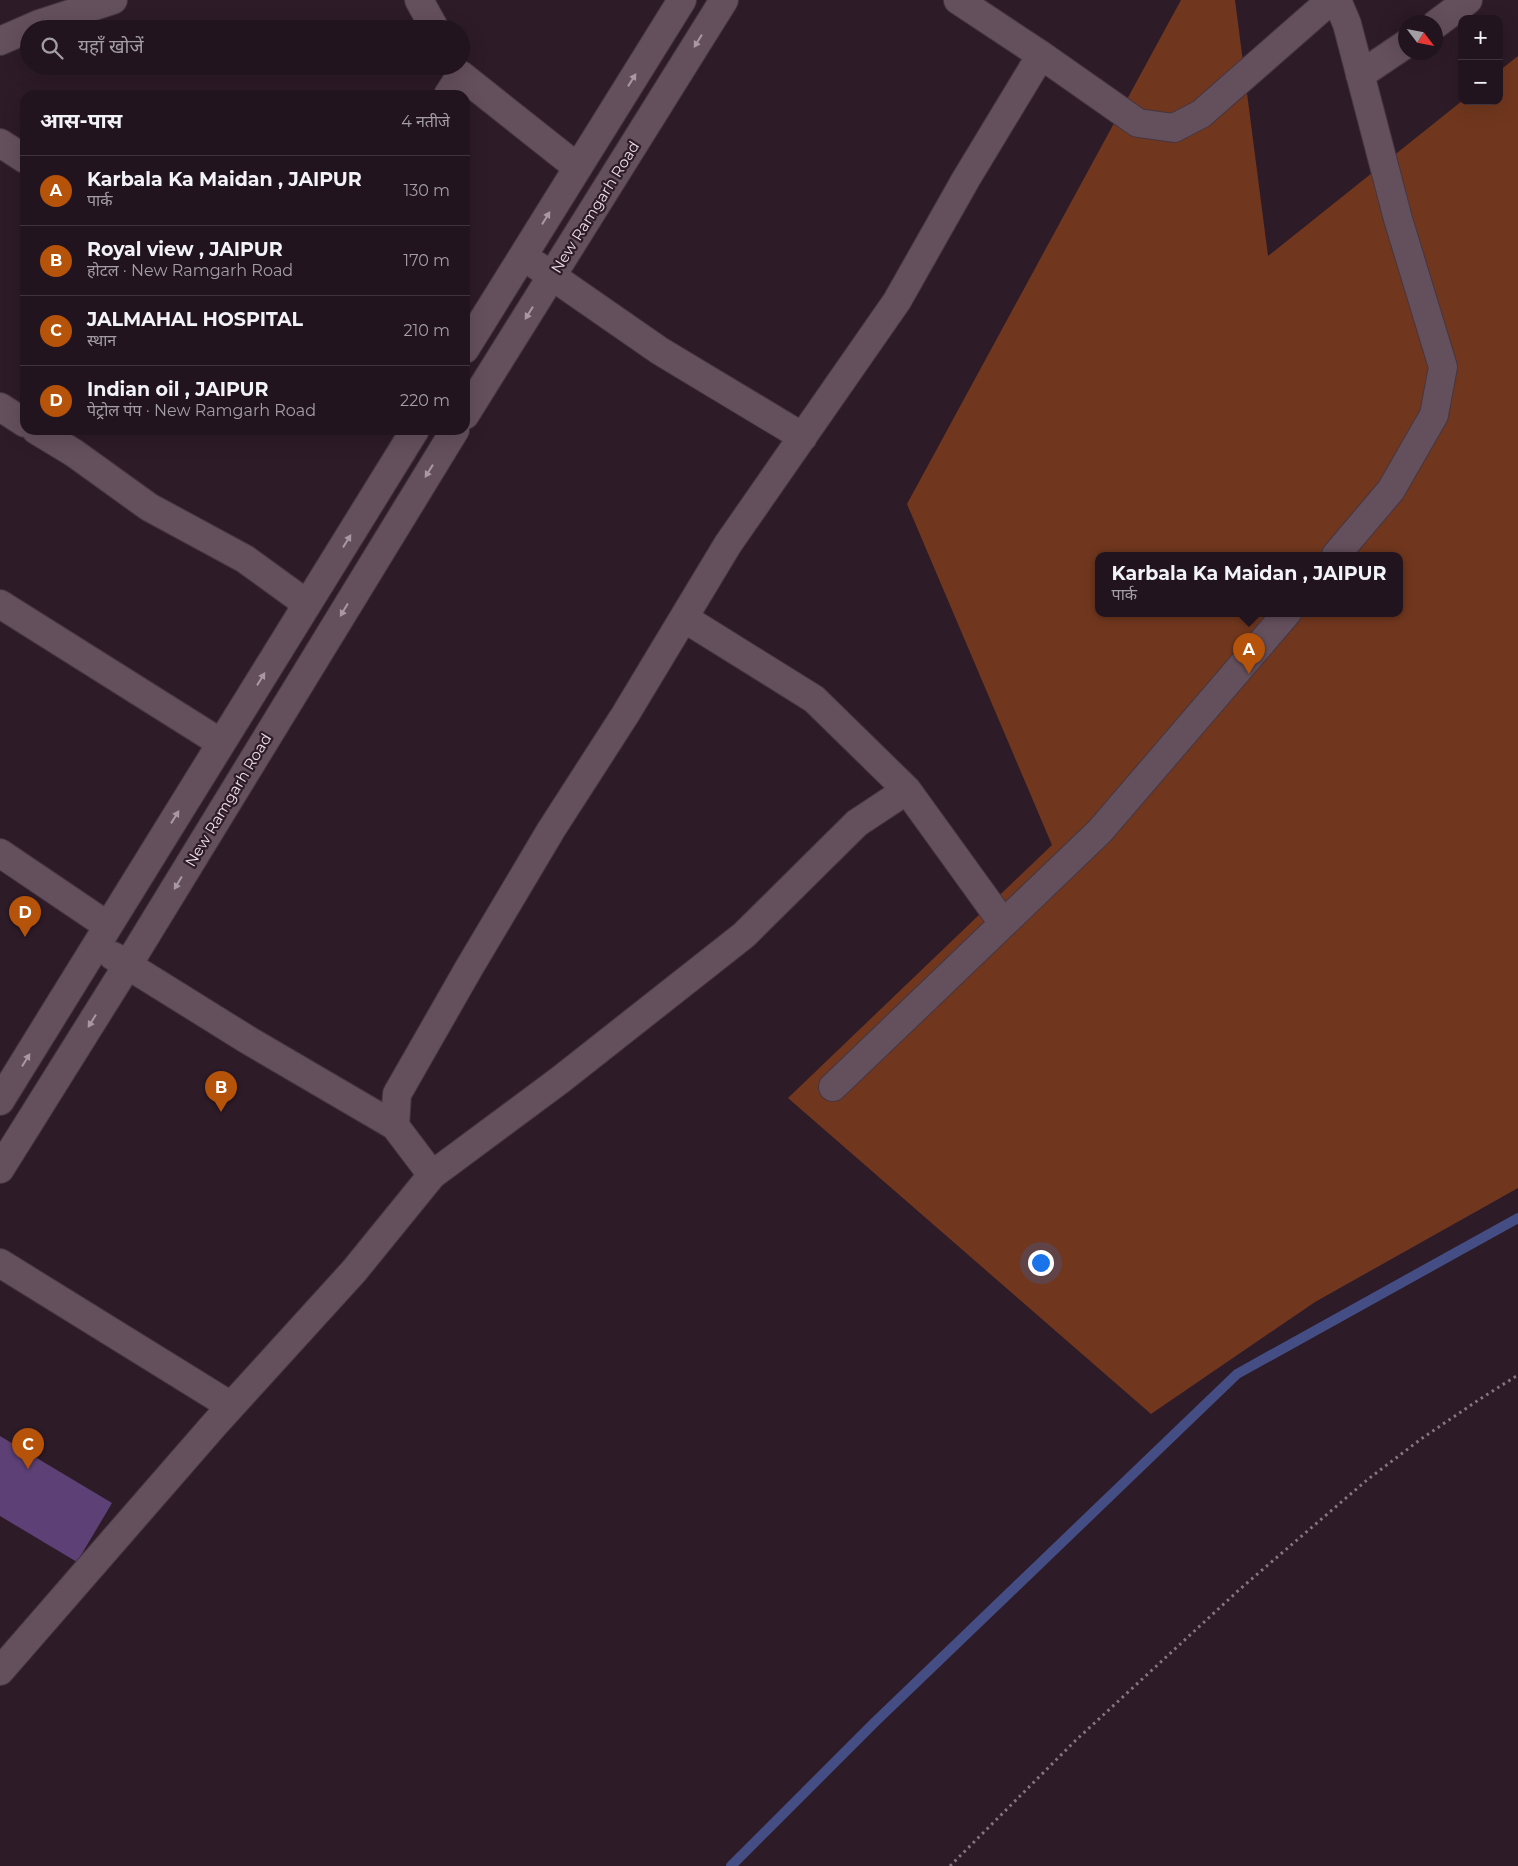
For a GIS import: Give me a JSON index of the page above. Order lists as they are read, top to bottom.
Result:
{
  "streets": {
    "street": ["New Ramgarh Road"]
  },
  "north": "bottom right",
  "page": {
    "map_buttons": ["+", "−"],
    "search": "यहाँ खोजें",
    "heading": ["आस-पास", "4 नतीजे"],
    "list": [
      {
        "mark": "A",
        "name": "Karbala Ka Maidan , JAIPUR",
        "note": "पार्क",
        "value": "130 m"
      },
      {
        "mark": "B",
        "name": "Royal view , JAIPUR",
        "note": "होटल · New Ramgarh Road",
        "value": "170 m"
      },
      {
        "mark": "C",
        "name": "JALMAHAL HOSPITAL",
        "note": "स्थान",
        "value": "210 m"
      },
      {
        "mark": "D",
        "name": "Indian oil , JAIPUR",
        "note": "पेट्रोल पंप · New Ramgarh Road",
        "value": "220 m"
      }
    ],
    "popup": ["Karbala Ka Maidan , JAIPUR", "पार्क"],
    "pins": [
      "A",
      "D",
      "B",
      "C"
    ]
  }
}
